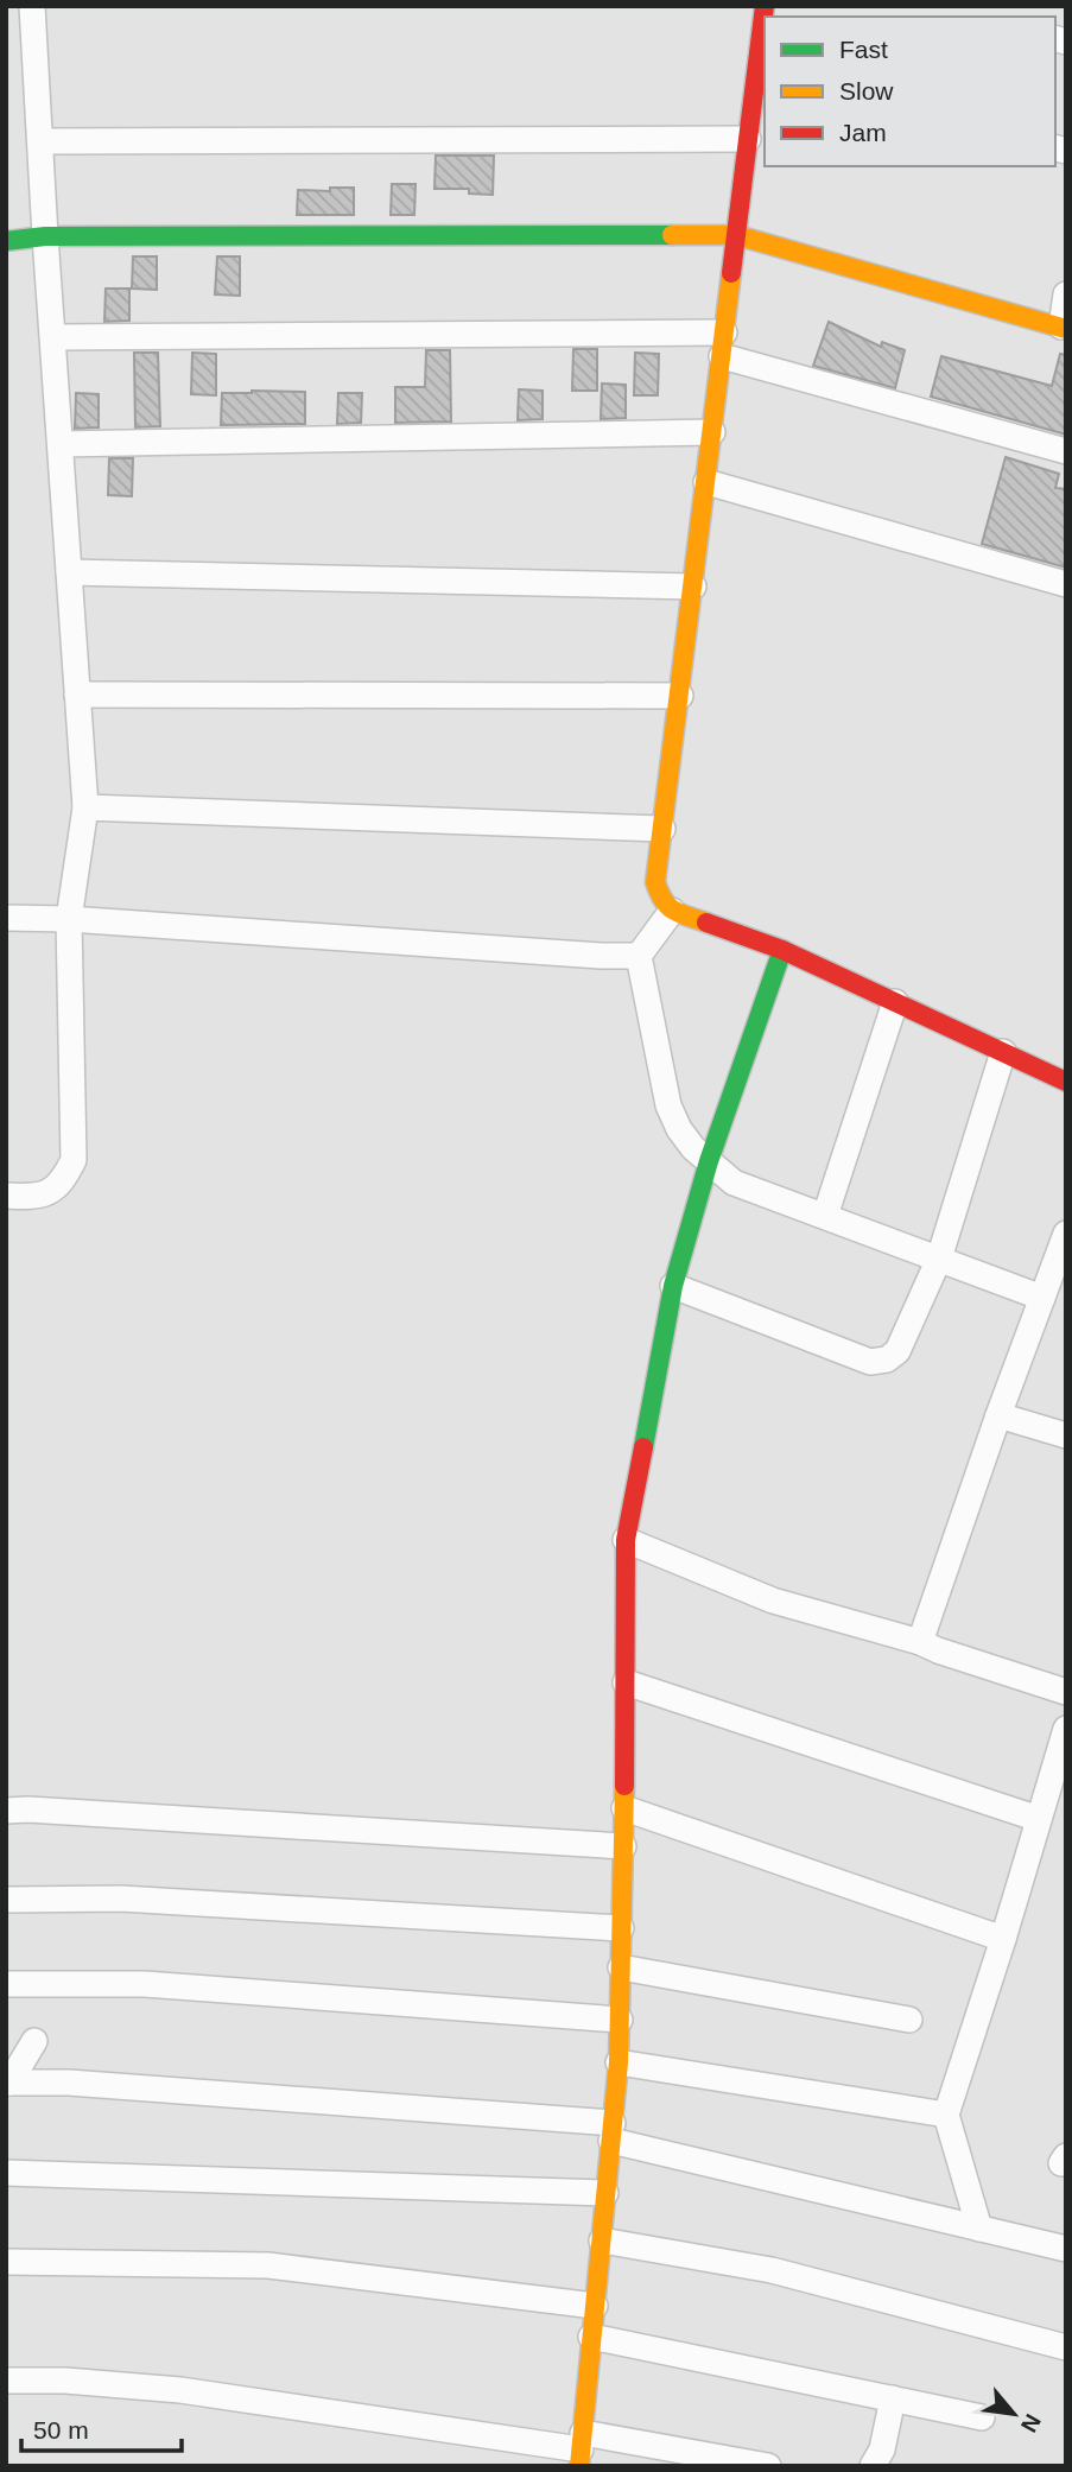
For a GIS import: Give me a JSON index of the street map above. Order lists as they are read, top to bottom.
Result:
{
  "legend": ["Fast", "Slow", "Jam"],
  "scale_bar": "50 m",
  "north": "bottom right"
}
